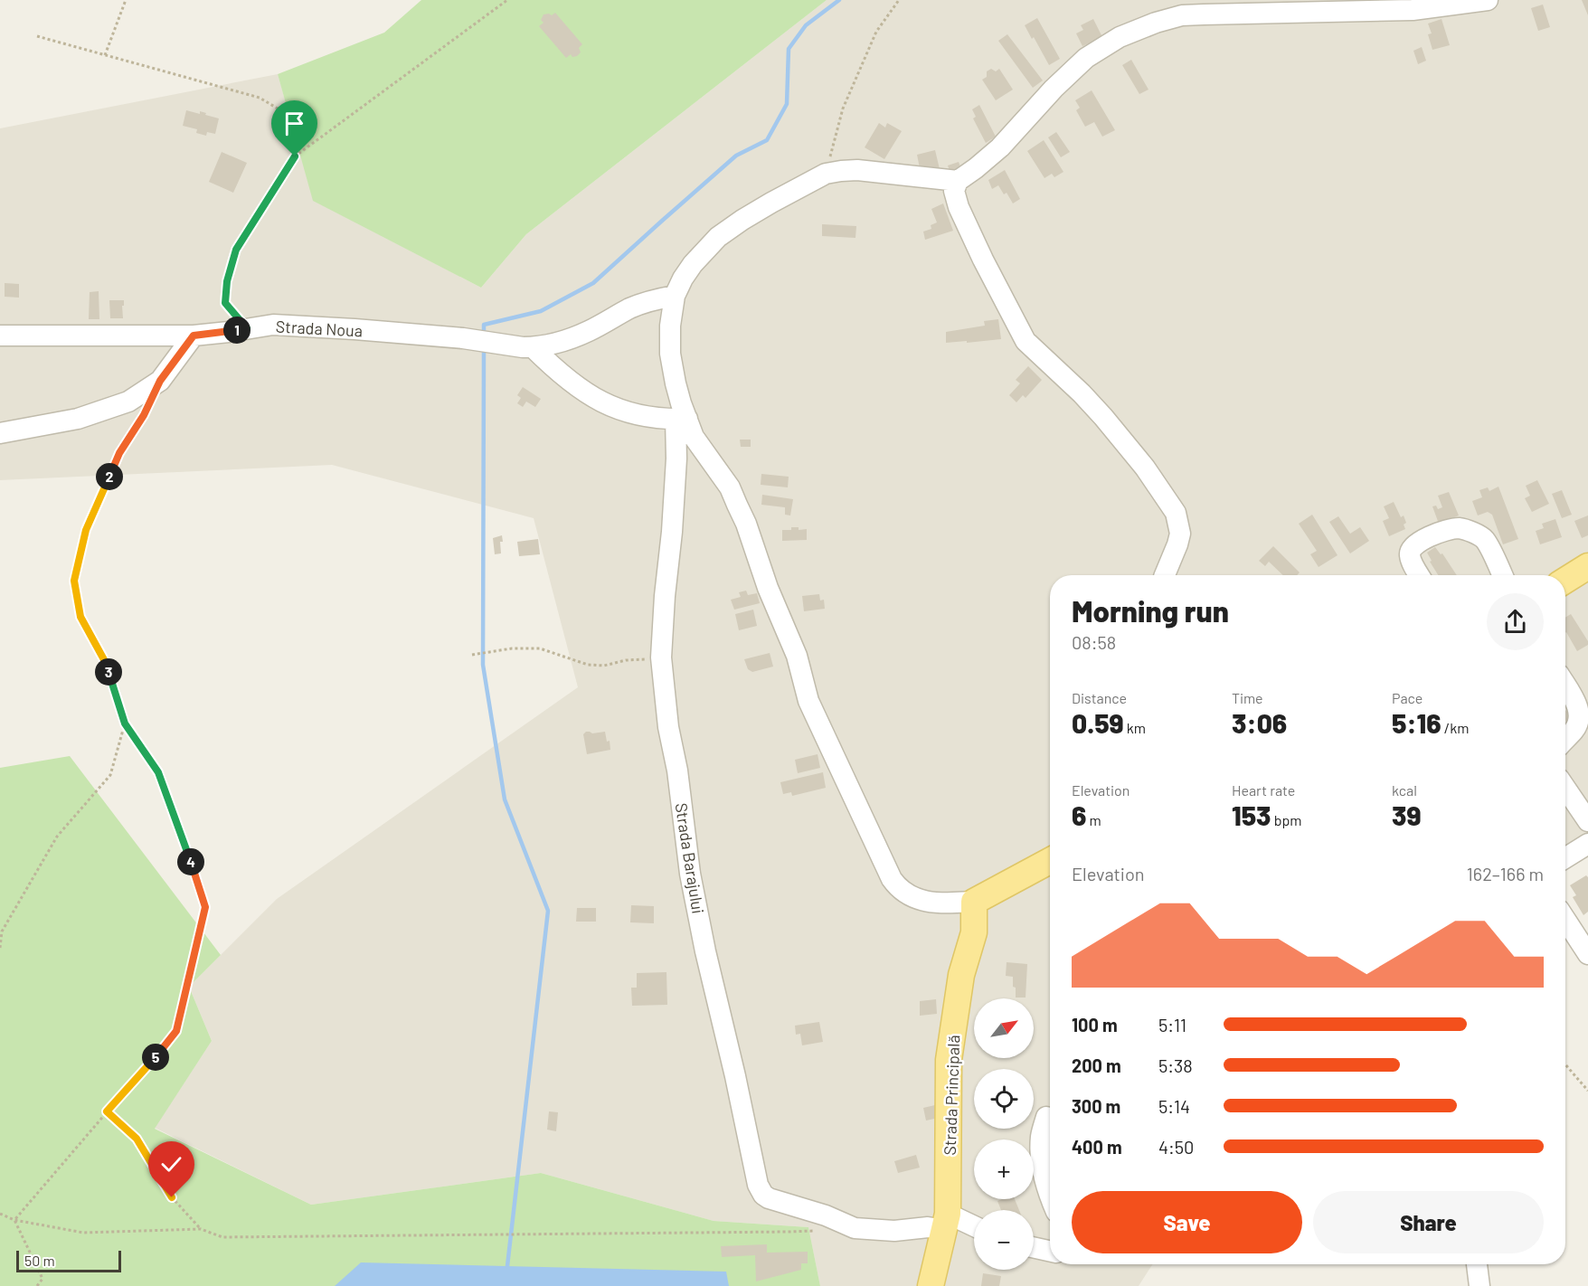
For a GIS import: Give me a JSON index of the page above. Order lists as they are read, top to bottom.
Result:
{
  "streets": {
    "main road": ["Strada Principală"],
    "street": ["Strada Noua", "Strada Barajului"]
  },
  "crossings": [
    ["Strada Barajului", "Strada Principală"]
  ],
  "scale_bar": "50 m",
  "north": "top right",
  "page": {
    "pins": [
      "1",
      "2",
      "3",
      "4",
      "5"
    ],
    "heading": ["Morning run", "08:58"],
    "stats": [
      ["Distance", "0.59 km"],
      ["Time", "3:06"],
      ["Pace", "5:16 /km"],
      ["Elevation", "6 m"],
      ["Heart rate", "153 bpm"],
      ["kcal", "39"]
    ],
    "chart": ["Elevation", "162–166 m"],
    "map_buttons": ["+", "−"],
    "list": [
      {
        "name": "100 m",
        "note": "5:11"
      },
      {
        "name": "200 m",
        "note": "5:38"
      },
      {
        "name": "300 m",
        "note": "5:14"
      },
      {
        "name": "400 m",
        "note": "4:50"
      }
    ],
    "buttons": ["Save", "Share"],
    "scale": "50 m"
  }
}
